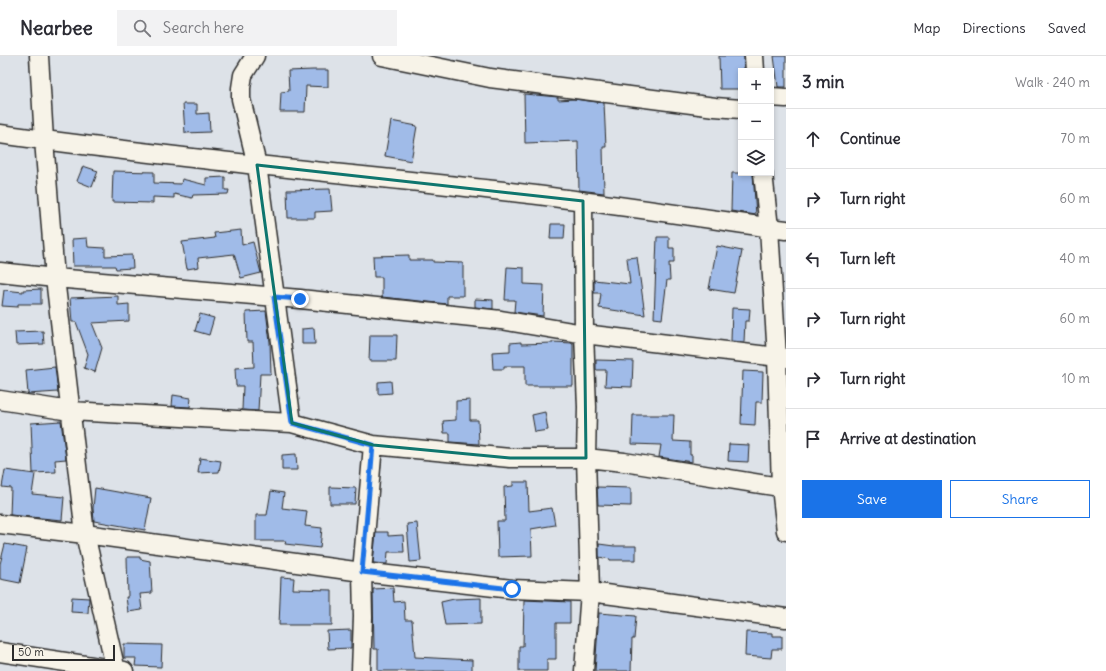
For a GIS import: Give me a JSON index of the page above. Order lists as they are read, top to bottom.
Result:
{
  "scale_bar": "50 m",
  "page": {
    "header": "Nearbee",
    "search": "Search here",
    "nav": ["Map", "Directions", "Saved"],
    "heading": ["3 min", "Walk · 240 m"],
    "map_buttons": ["+", "−"],
    "list": [
      ["Continue", "70 m"],
      ["Turn right", "60 m"],
      ["Turn left", "40 m"],
      ["Turn right", "60 m"],
      ["Turn right", "10 m"],
      "Arrive at destination"
    ],
    "buttons": ["Save", "Share"],
    "scale": "50 m"
  }
}
